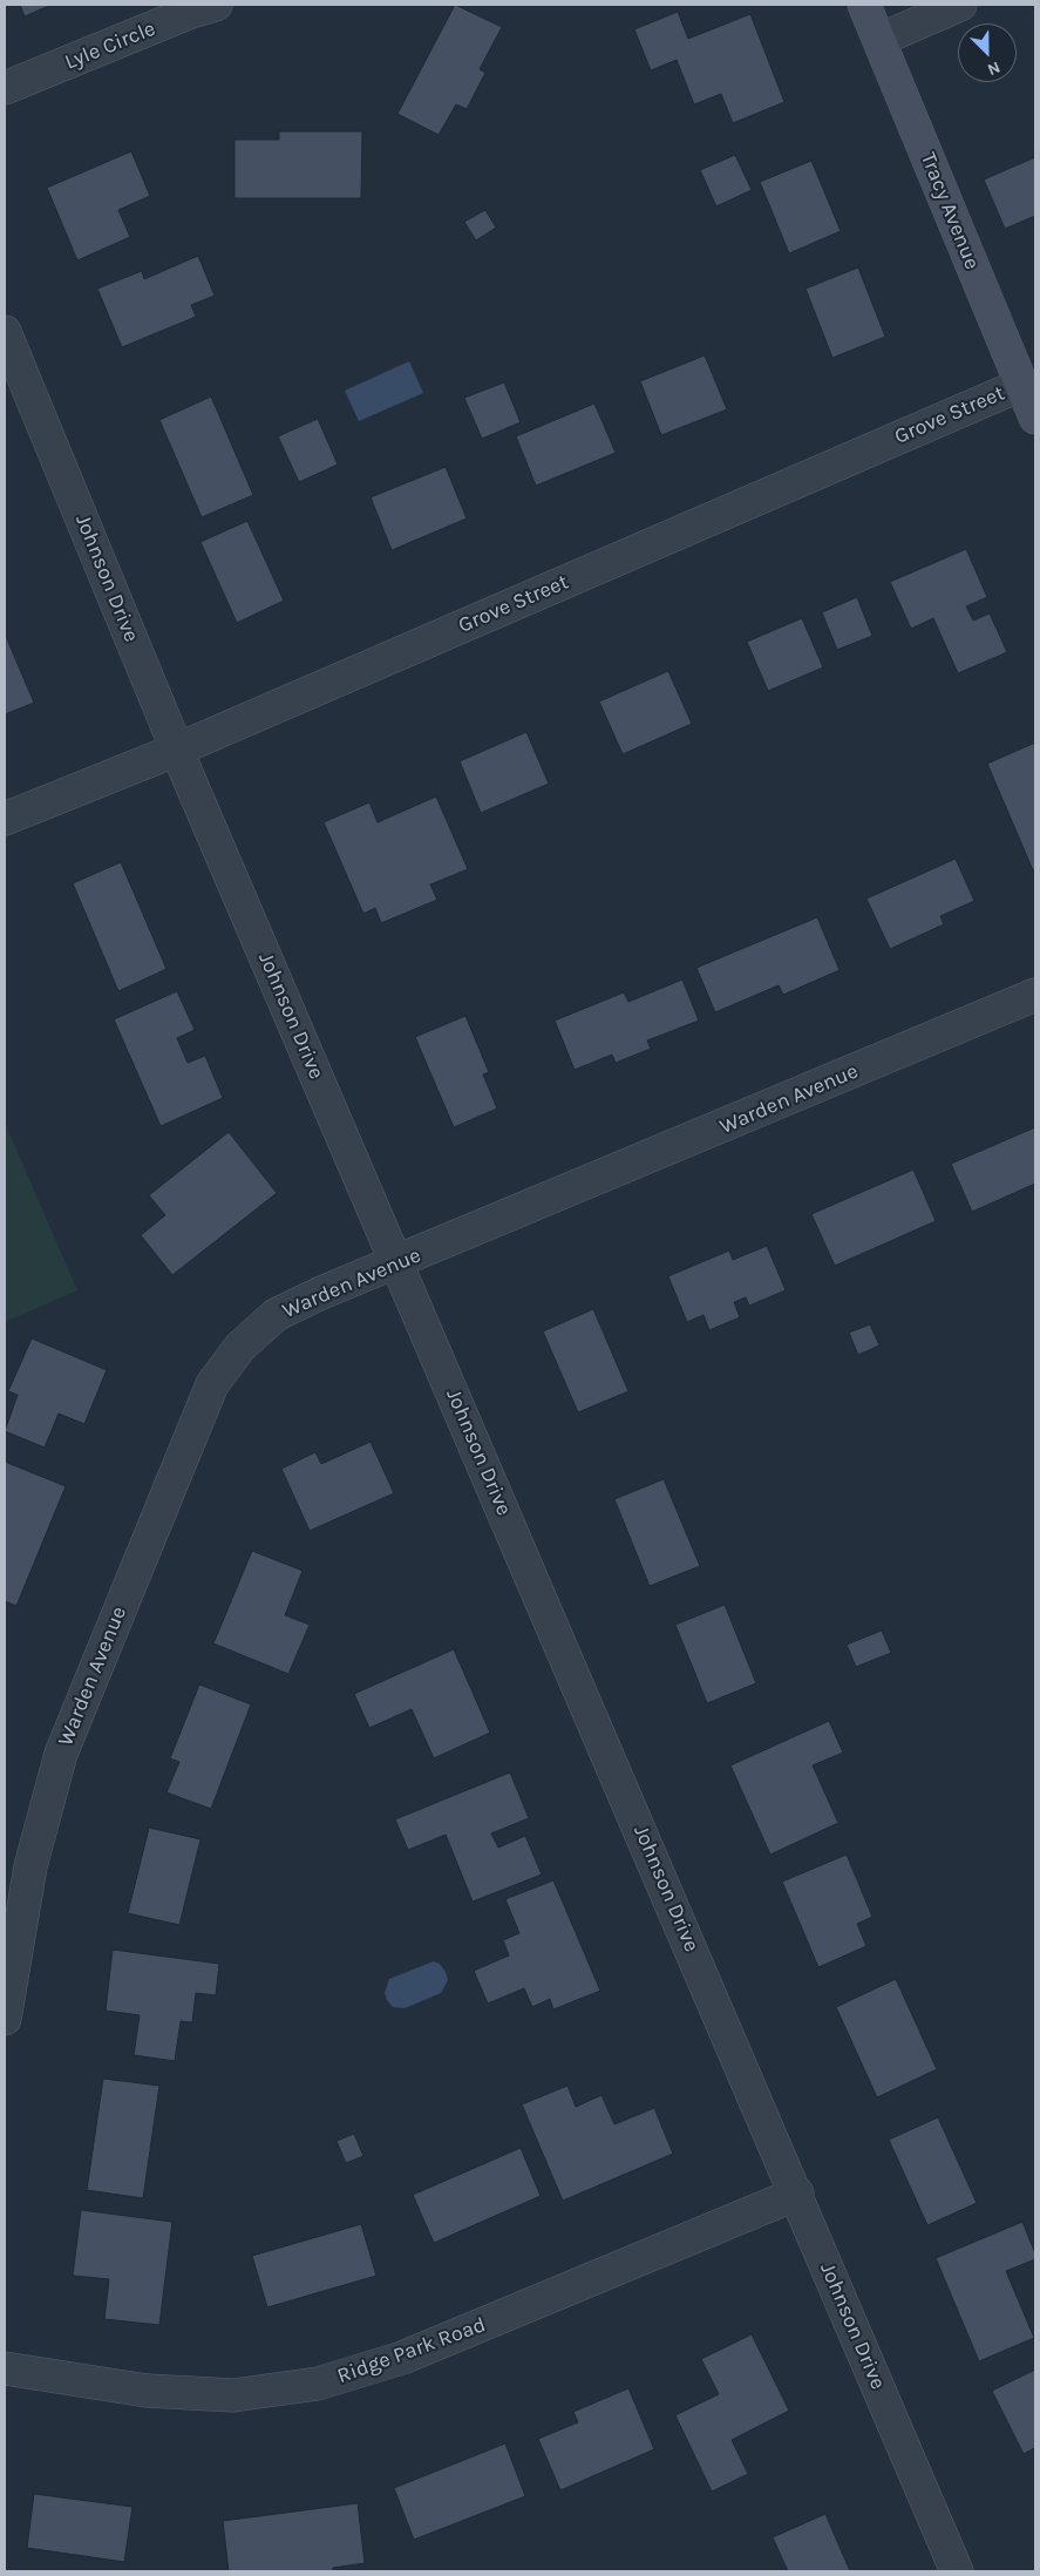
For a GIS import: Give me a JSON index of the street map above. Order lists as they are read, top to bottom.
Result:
{
  "streets": {
    "street": [
      "Lyle Circle",
      "Tracy Avenue",
      "Grove Street",
      "Johnson Drive",
      "Warden Avenue",
      "Ridge Park Road"
    ]
  },
  "crossings": [
    ["Tracy Avenue", "Grove Street"],
    ["Grove Street", "Johnson Drive"],
    ["Johnson Drive", "Warden Avenue"],
    ["Johnson Drive", "Ridge Park Road"]
  ],
  "north": "bottom right"
}
